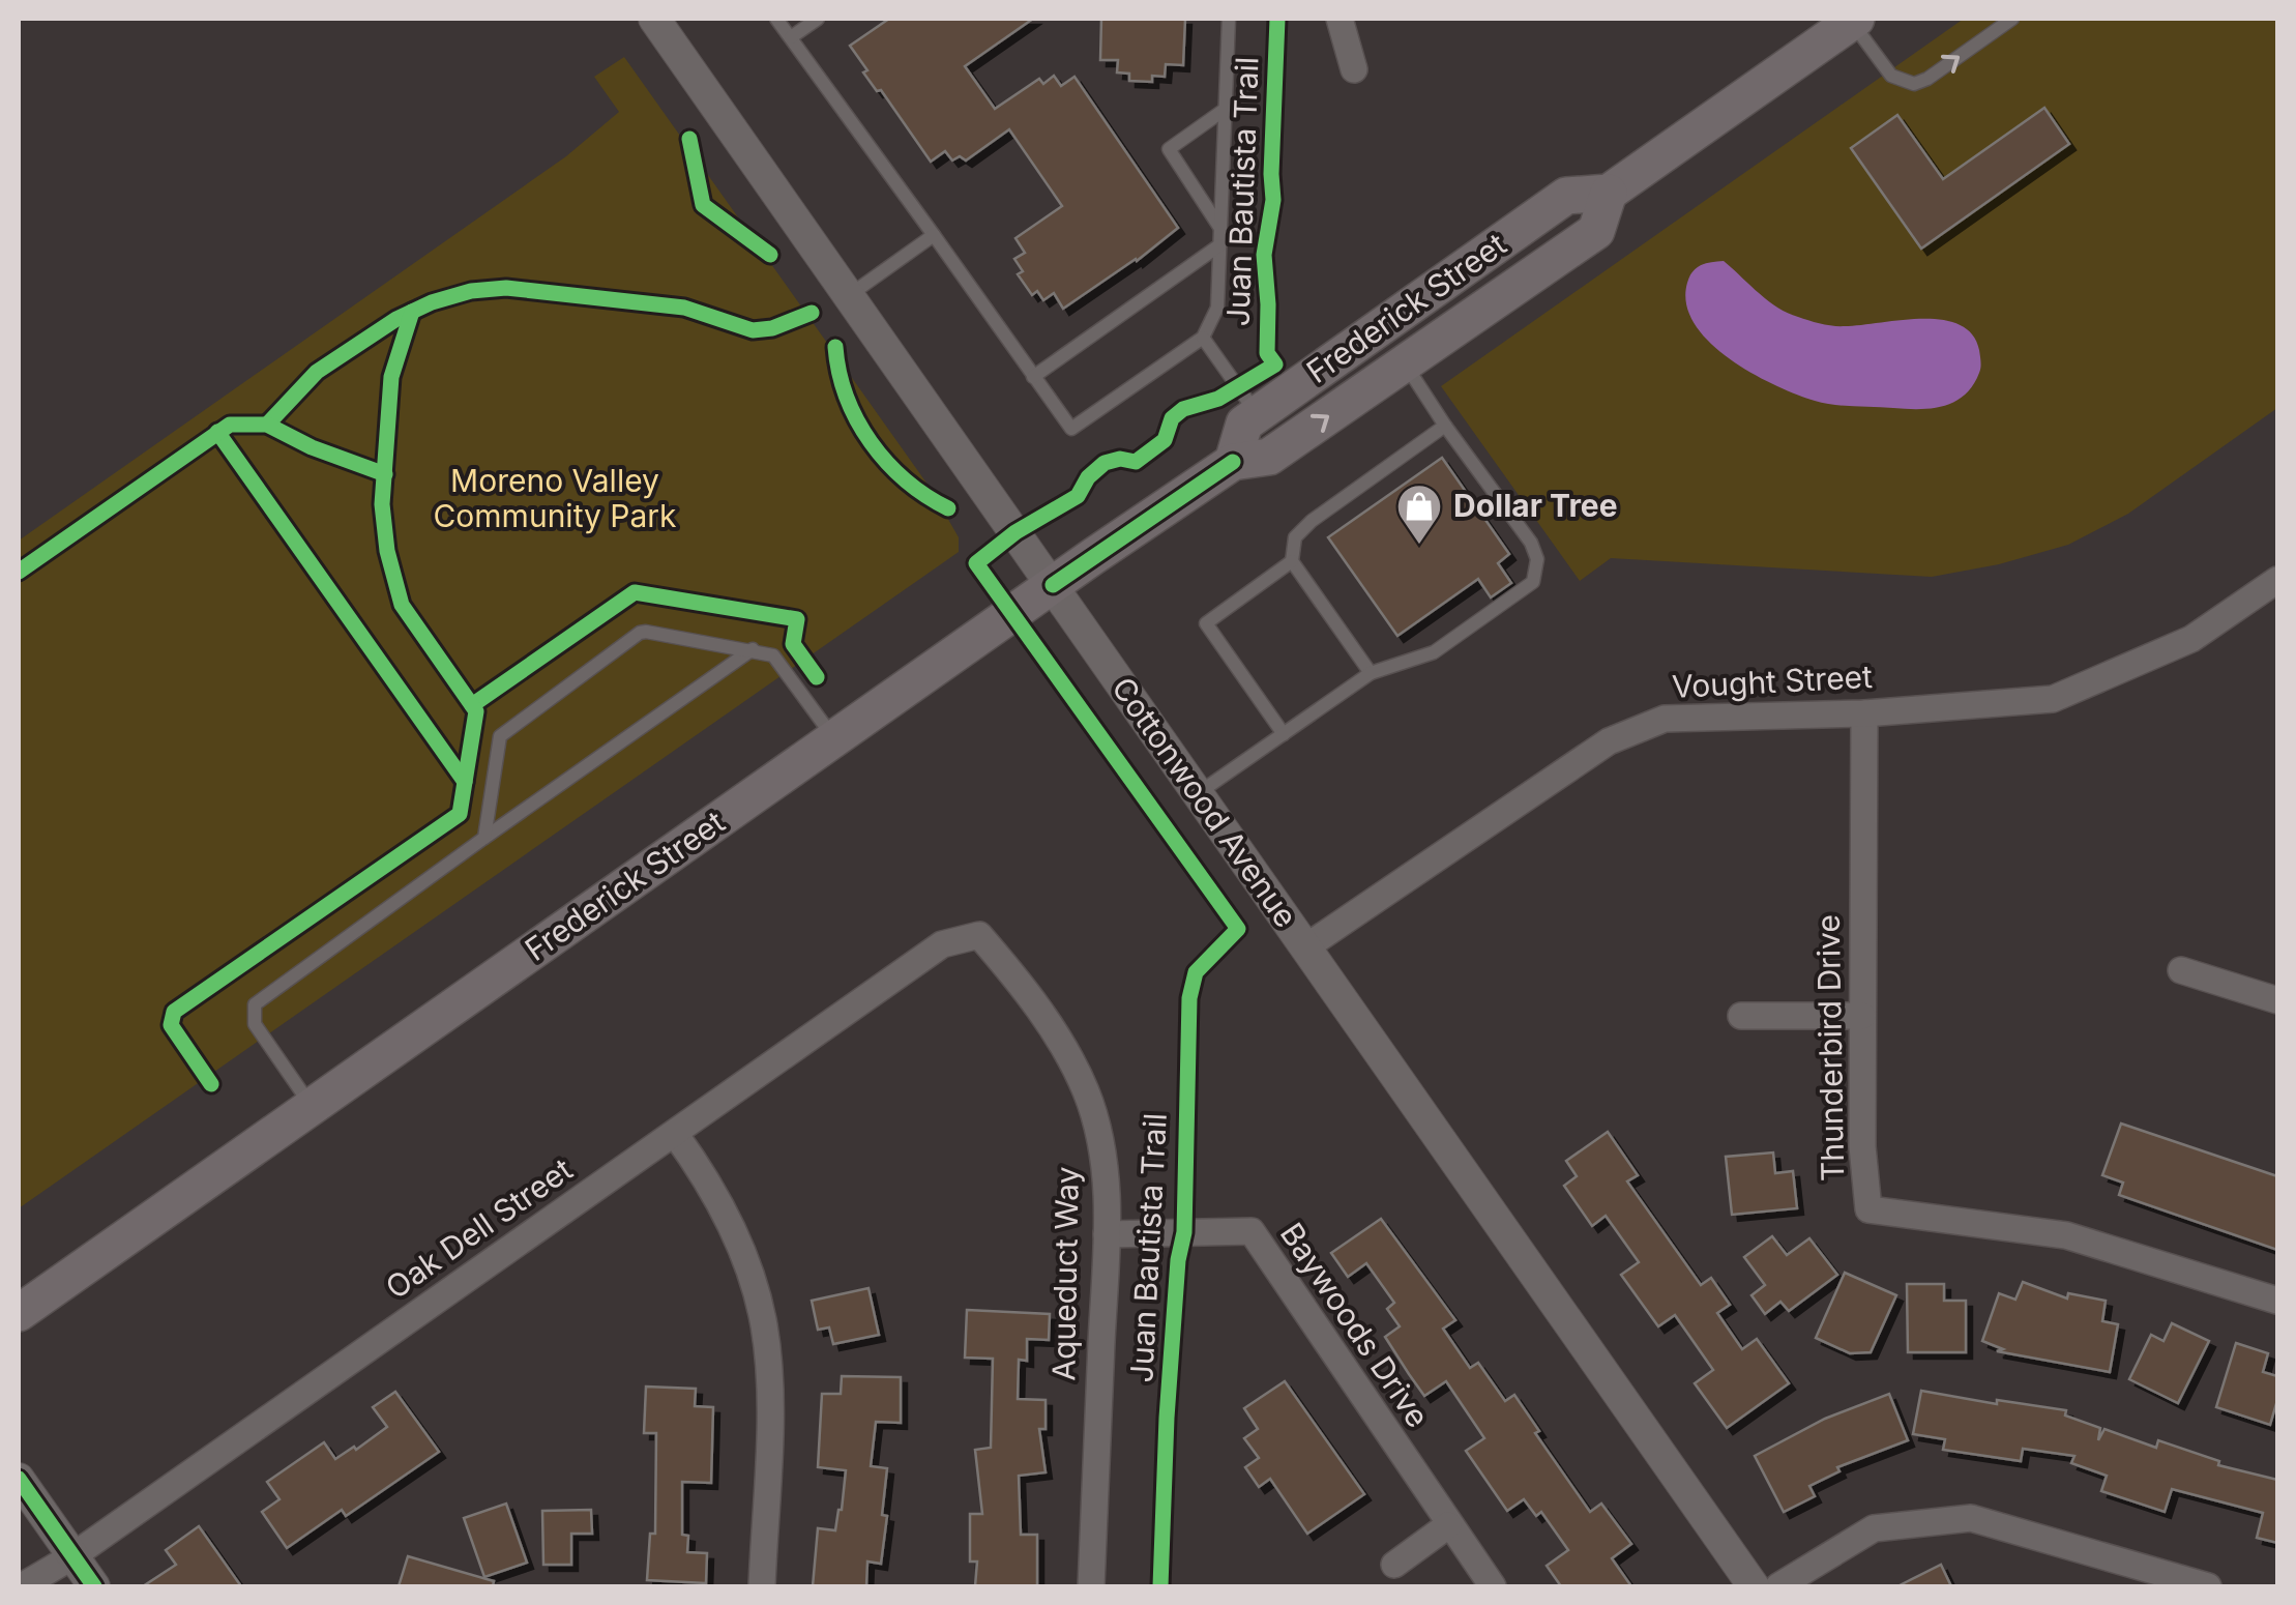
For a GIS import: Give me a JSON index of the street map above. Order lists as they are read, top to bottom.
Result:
{
  "streets": {
    "main road": ["Frederick Street"],
    "street": [
      "Vought Street",
      "Cottonwood Avenue",
      "Thunderbird Drive",
      "Oak Dell Street",
      "Aqueduct Way",
      "Baywoods Drive"
    ],
    "cycle path": ["Juan Bautista Trail"]
  },
  "crossings": [
    ["Frederick Street", "Cottonwood Avenue"],
    ["Vought Street", "Cottonwood Avenue"],
    ["Vought Street", "Thunderbird Drive"],
    ["Oak Dell Street", "Aqueduct Way"],
    ["Aqueduct Way", "Baywoods Drive"]
  ],
  "parks": ["Moreno Valley Community Park"],
  "places": {
    "shop": ["Dollar Tree"]
  }
}
